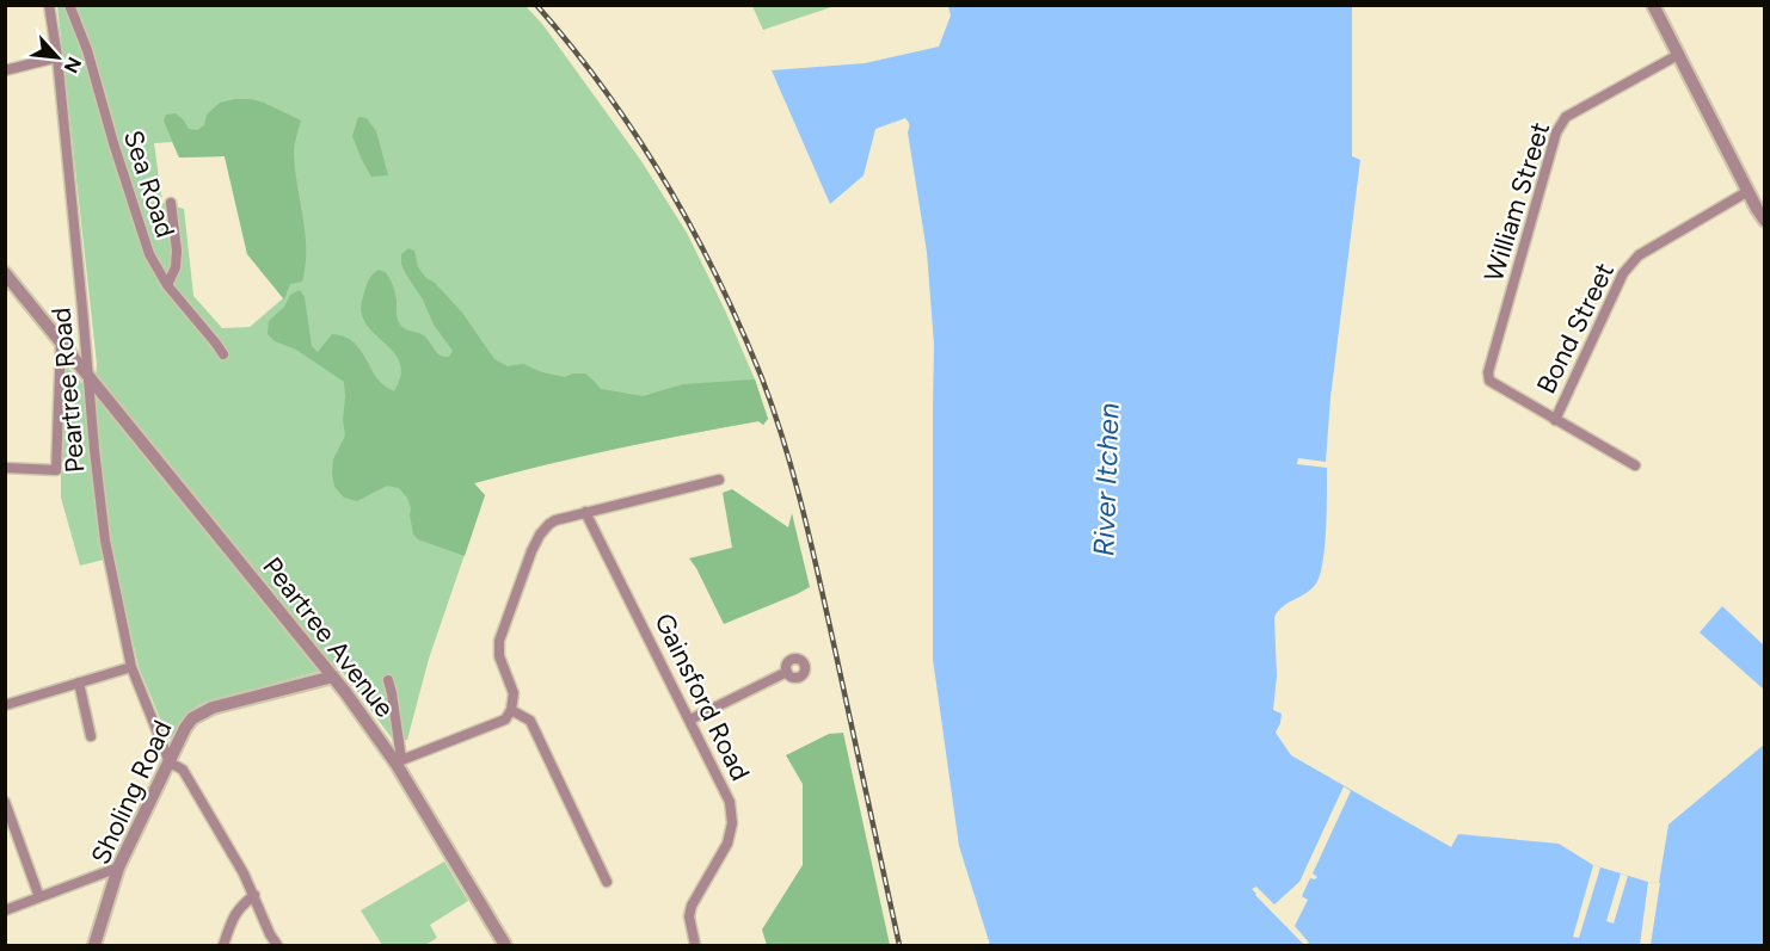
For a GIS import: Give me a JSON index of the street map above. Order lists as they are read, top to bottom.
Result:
{
  "streets": {
    "street": [
      "Sea Road",
      "William Street",
      "Bond Street",
      "Peartree Road",
      "Peartree Avenue",
      "Gainsford Road",
      "Sholing Road"
    ]
  },
  "crossings": [
    ["Sea Road", "Peartree Road"],
    ["William Street", "Bond Street"],
    ["Peartree Road", "Peartree Avenue"],
    ["Peartree Road", "Sholing Road"],
    ["Peartree Avenue", "Sholing Road"]
  ],
  "water": ["River Itchen"],
  "north": "bottom right"
}
